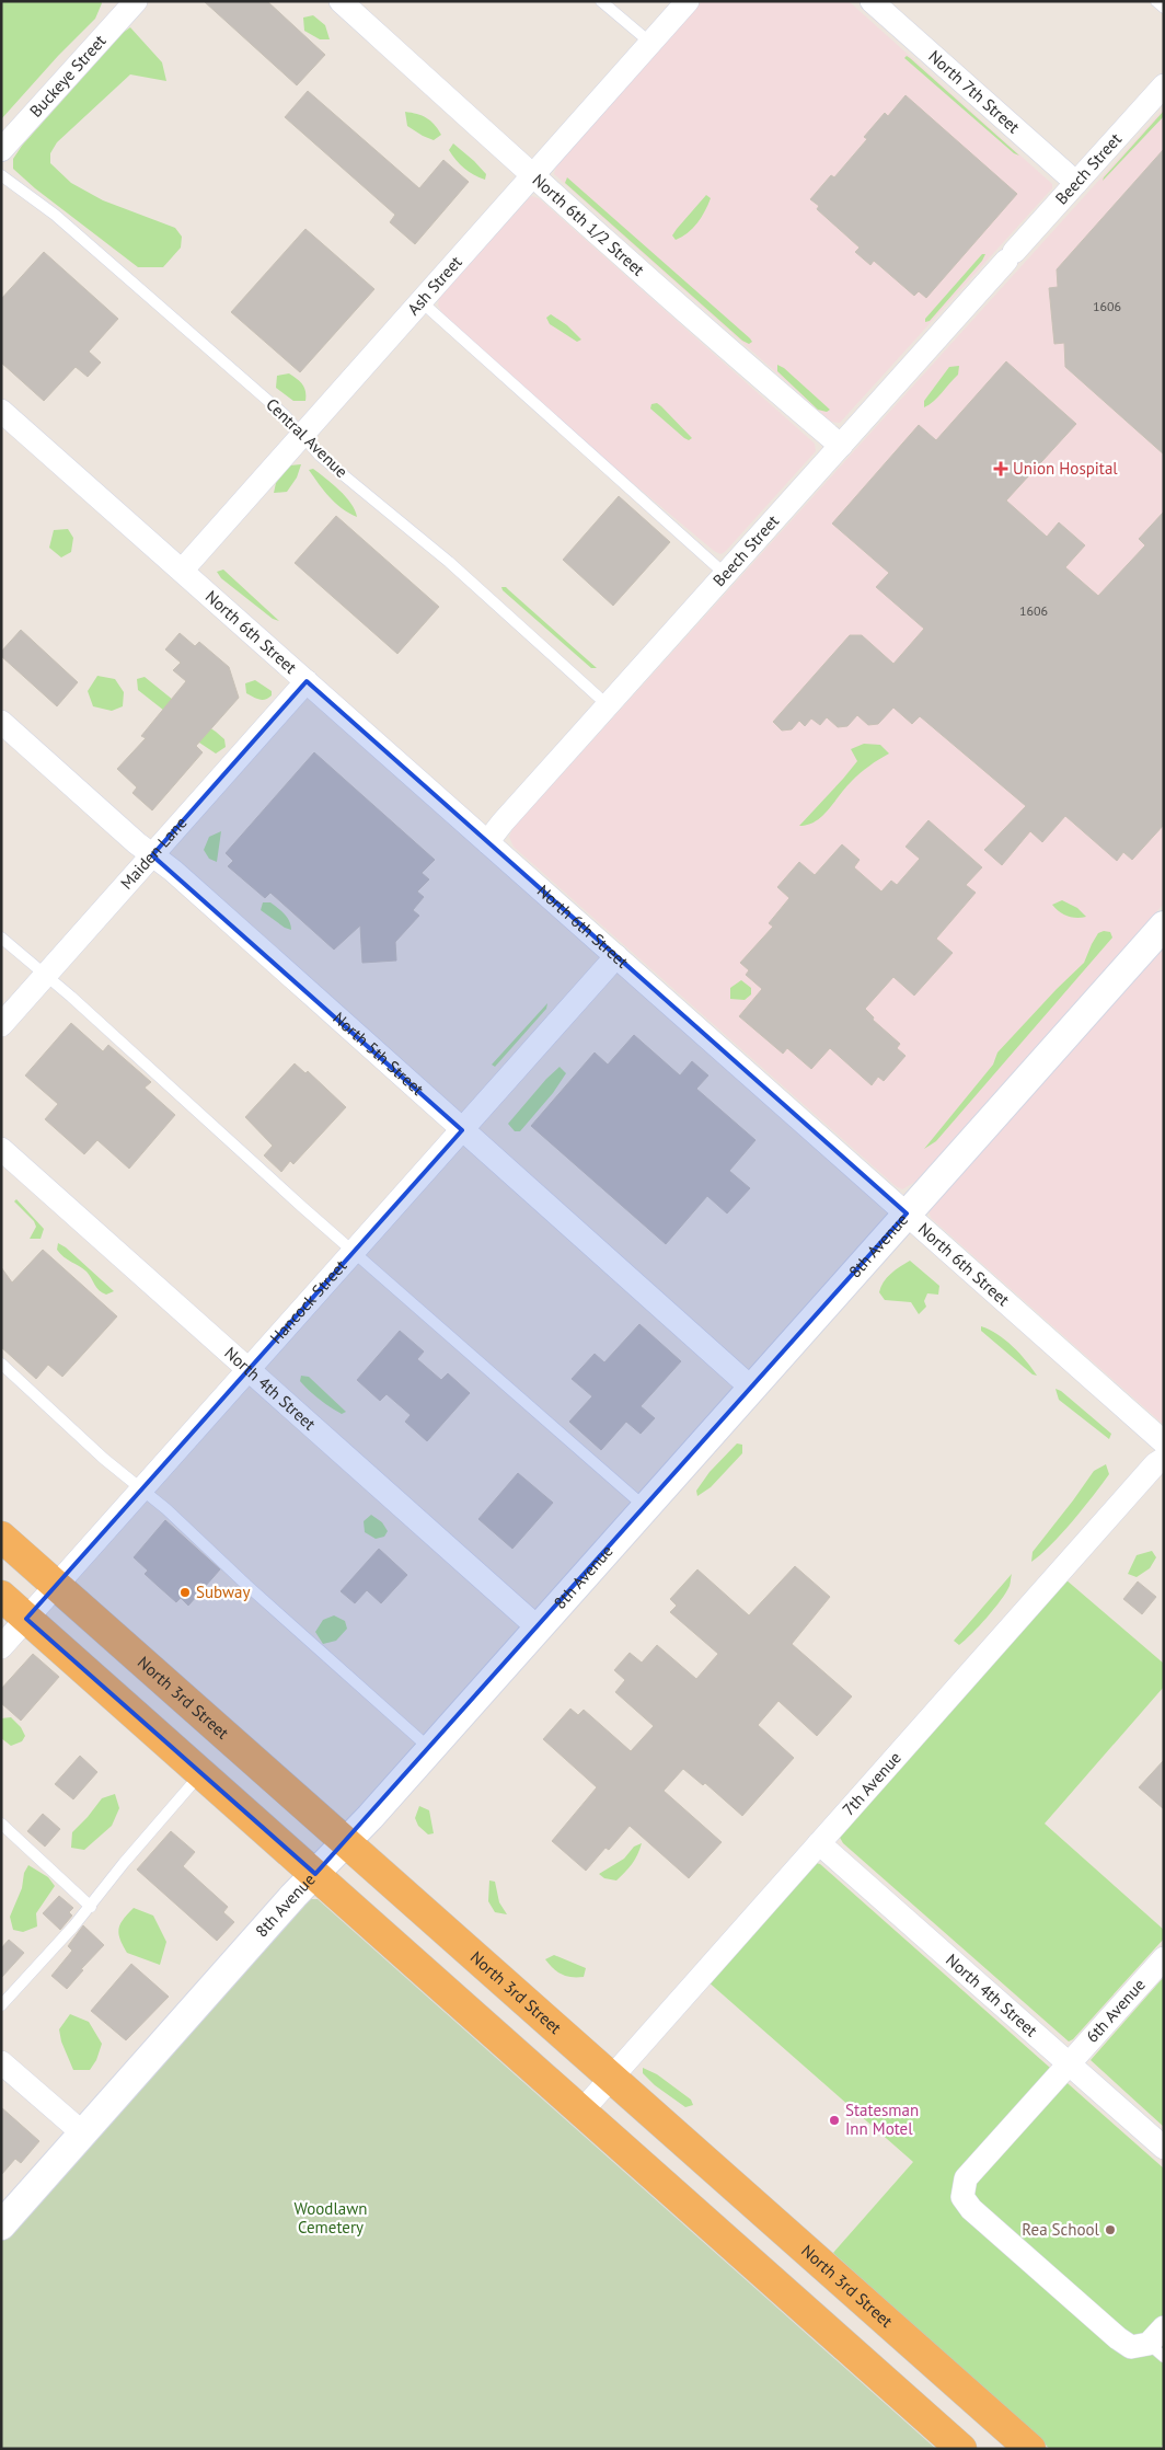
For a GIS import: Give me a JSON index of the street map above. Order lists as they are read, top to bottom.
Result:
{
  "streets": {
    "highway": ["North 3rd Street"],
    "street": [
      "Buckeye Street",
      "North 7th Street",
      "Beech Street",
      "North 6th 1/2 Street",
      "Ash Street",
      "North 6th Street",
      "Maiden Lane",
      "North 5th Street",
      "8th Avenue",
      "Hancock Street",
      "North 4th Street",
      "7th Avenue",
      "6th Avenue"
    ],
    "lane": ["Central Avenue"]
  },
  "crossings": [
    ["North 7th Street", "Beech Street"],
    ["Beech Street", "North 6th 1/2 Street"],
    ["Beech Street", "Central Avenue"],
    ["Beech Street", "North 6th Street"],
    ["North 6th 1/2 Street", "Ash Street"],
    ["Ash Street", "Central Avenue"],
    ["Ash Street", "North 6th Street"],
    ["North 6th Street", "Maiden Lane"],
    ["North 6th Street", "8th Avenue"],
    ["North 6th Street", "Hancock Street"],
    ["Maiden Lane", "North 5th Street"],
    ["North 5th Street", "8th Avenue"],
    ["North 5th Street", "Hancock Street"],
    ["8th Avenue", "North 4th Street"],
    ["8th Avenue", "North 3rd Street"],
    ["Hancock Street", "North 4th Street"],
    ["Hancock Street", "North 3rd Street"],
    ["North 4th Street", "7th Avenue"],
    ["North 4th Street", "6th Avenue"],
    ["North 3rd Street", "7th Avenue"]
  ],
  "parks": ["Woodlawn Cemetery"],
  "places": {
    "health": ["Union Hospital"],
    "other": ["Subway", "Statesman Inn Motel", "Rea School"]
  },
  "house_numbers": ["1606", "1606"]
}
